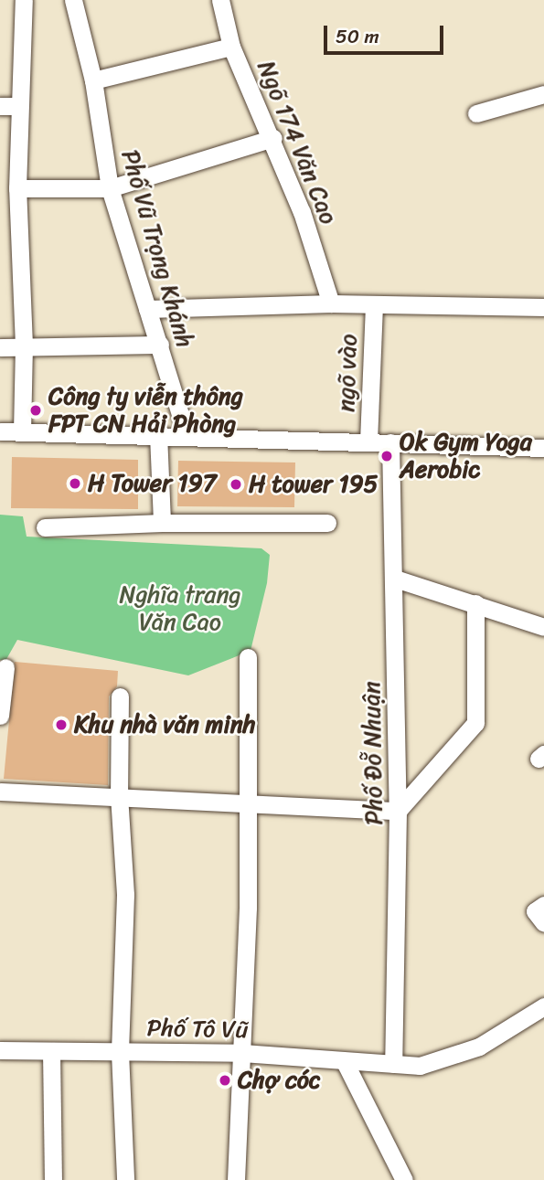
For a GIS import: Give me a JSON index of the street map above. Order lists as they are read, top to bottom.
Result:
{
  "streets": {
    "street": [
      "Ngõ 174 Văn Cao",
      "Phố Vũ Trọng Khánh",
      "ngõ vào",
      "Phố Đỗ Nhuận",
      "Phố Tô Vũ"
    ]
  },
  "crossings": [
    ["Phố Đỗ Nhuận", "Phố Tô Vũ"]
  ],
  "parks": ["Nghĩa trang Văn Cao"],
  "places": [
    "Công ty viễn thông FPT CN Hải Phòng",
    "Ok Gym Yoga Aerobic",
    "H Tower 197",
    "H tower 195",
    "Khu nhà văn minh",
    "Chợ cóc"
  ],
  "scale_bar": "50 m"
}
